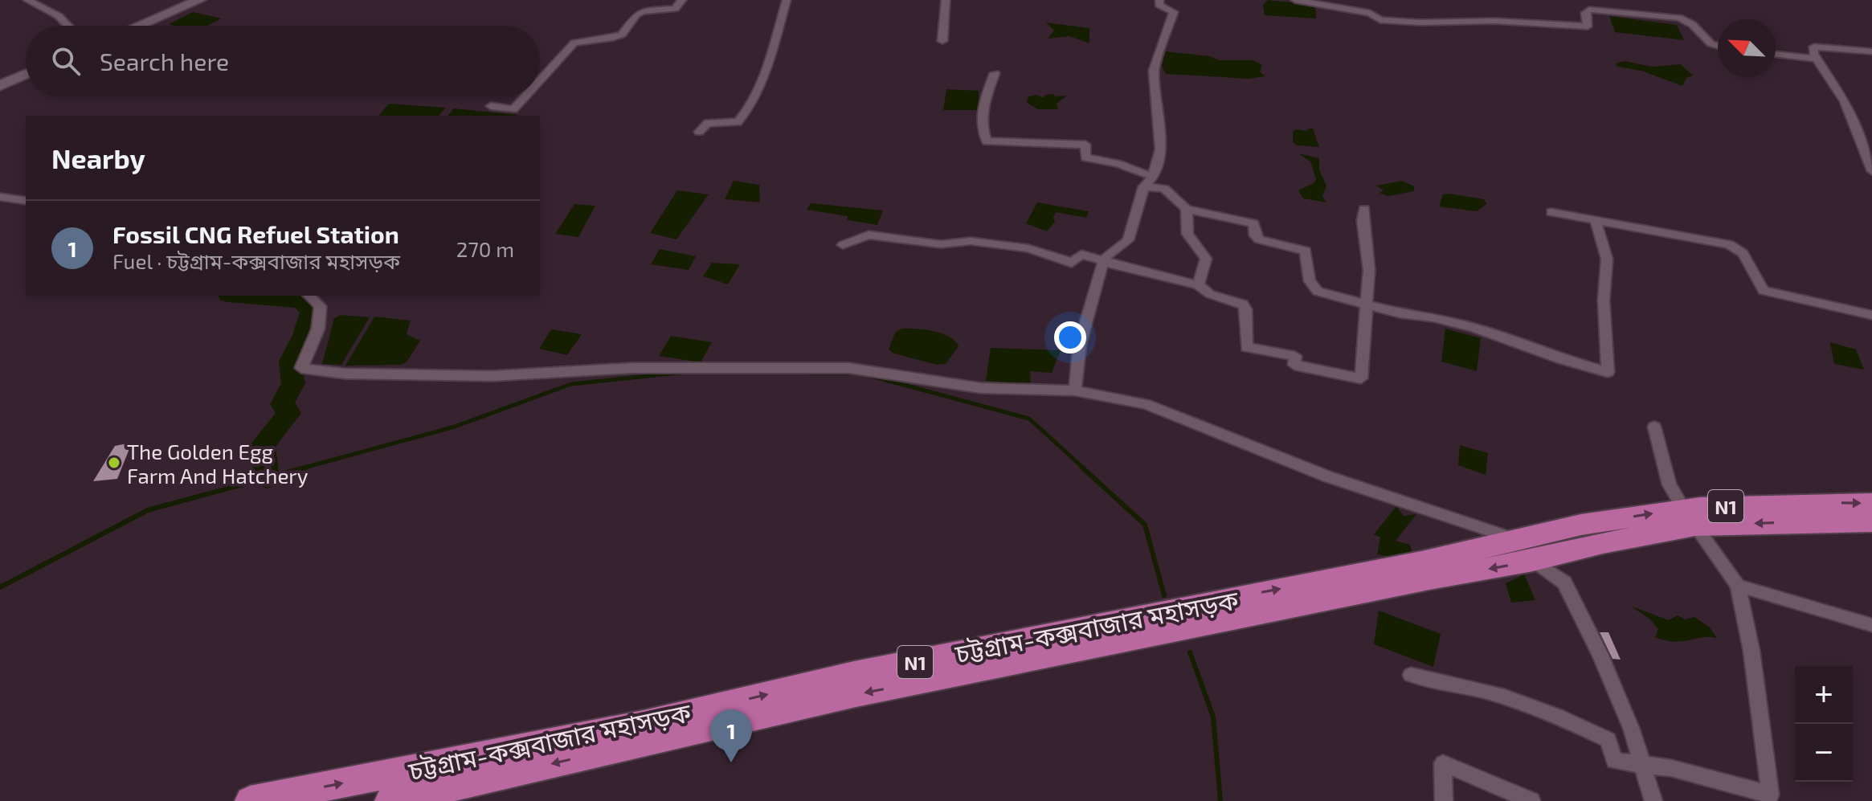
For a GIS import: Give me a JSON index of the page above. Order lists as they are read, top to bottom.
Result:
{
  "streets": {
    "highway": ["N1", "চট্টগ্রাম-কক্সবাজার মহাসড়ক"]
  },
  "places": ["The Golden Egg Farm And Hatchery"],
  "north": "top left",
  "page": {
    "search": "Search here",
    "heading": "Nearby",
    "list": [
      {
        "mark": "1",
        "name": "Fossil CNG Refuel Station",
        "note": "Fuel · চট্টগ্রাম-কক্সবাজার মহাসড়ক",
        "value": "270 m"
      }
    ],
    "map_buttons": ["+", "−"],
    "pins": "1"
  }
}
